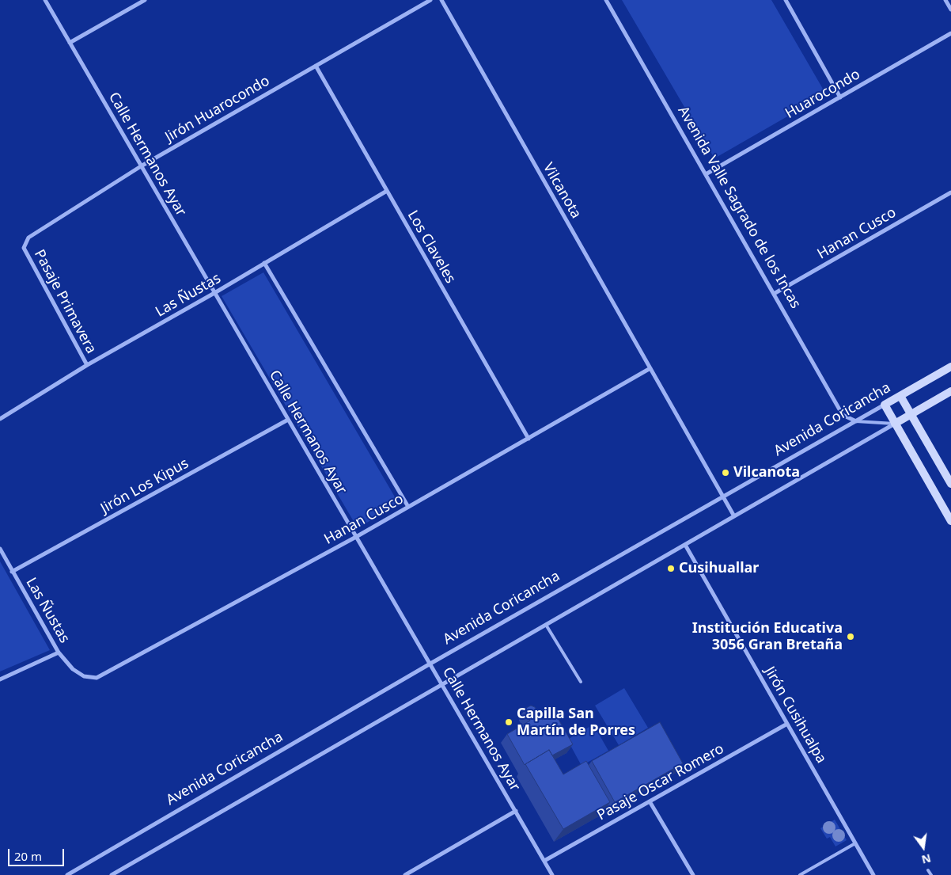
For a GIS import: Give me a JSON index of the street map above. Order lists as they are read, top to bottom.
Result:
{
  "streets": {
    "street": [
      "Huarocondo",
      "Jirón Huarocondo",
      "Calle Hermanos Ayar",
      "Vilcanota",
      "Avenida Valle Sagrado de los Incas",
      "Hanan Cusco",
      "Los Claveles",
      "Las Ñustas",
      "Pasaje Primavera",
      "Avenida Coricancha",
      "Jirón Los Kipus",
      "Jirón Cusihualpa",
      "Pasaje Oscar Romero"
    ]
  },
  "crossings": [
    ["Huarocondo", "Avenida Valle Sagrado de los Incas"],
    ["Jirón Huarocondo", "Calle Hermanos Ayar"],
    ["Jirón Huarocondo", "Los Claveles"],
    ["Jirón Huarocondo", "Pasaje Primavera"],
    ["Calle Hermanos Ayar", "Hanan Cusco"],
    ["Calle Hermanos Ayar", "Las Ñustas"],
    ["Calle Hermanos Ayar", "Avenida Coricancha"],
    ["Calle Hermanos Ayar", "Jirón Los Kipus"],
    ["Calle Hermanos Ayar", "Pasaje Oscar Romero"],
    ["Vilcanota", "Hanan Cusco"],
    ["Vilcanota", "Avenida Coricancha"],
    ["Avenida Valle Sagrado de los Incas", "Hanan Cusco"],
    ["Avenida Valle Sagrado de los Incas", "Avenida Coricancha"],
    ["Hanan Cusco", "Los Claveles"],
    ["Hanan Cusco", "Las Ñustas"],
    ["Los Claveles", "Las Ñustas"],
    ["Las Ñustas", "Pasaje Primavera"],
    ["Las Ñustas", "Jirón Los Kipus"],
    ["Jirón Cusihualpa", "Pasaje Oscar Romero"]
  ],
  "places": [
    "Vilcanota",
    "Cusihuallar",
    "Institución Educativa 3056 Gran Bretaña",
    "Capilla San Martín de Porres"
  ],
  "scale_bar": "20 m",
  "north": "bottom"
}
